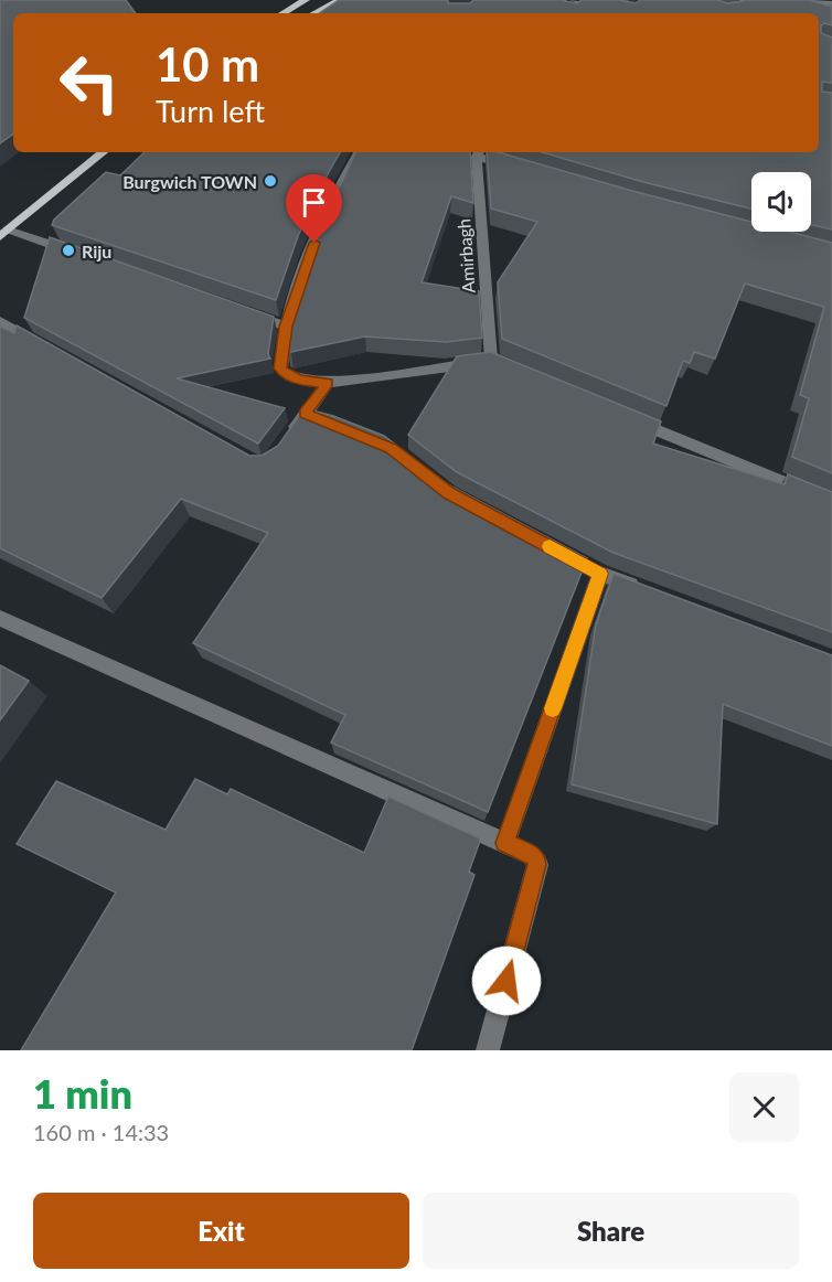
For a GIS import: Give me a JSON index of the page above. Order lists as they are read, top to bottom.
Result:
{
  "streets": {
    "street": ["Amirbagh"]
  },
  "places": ["Burgwich TOWN", "Riju"],
  "page": {
    "turn": ["10 m", "Turn left"],
    "heading": ["1 min", "160 m · 14:33"],
    "buttons": ["Exit", "Share"]
  }
}
